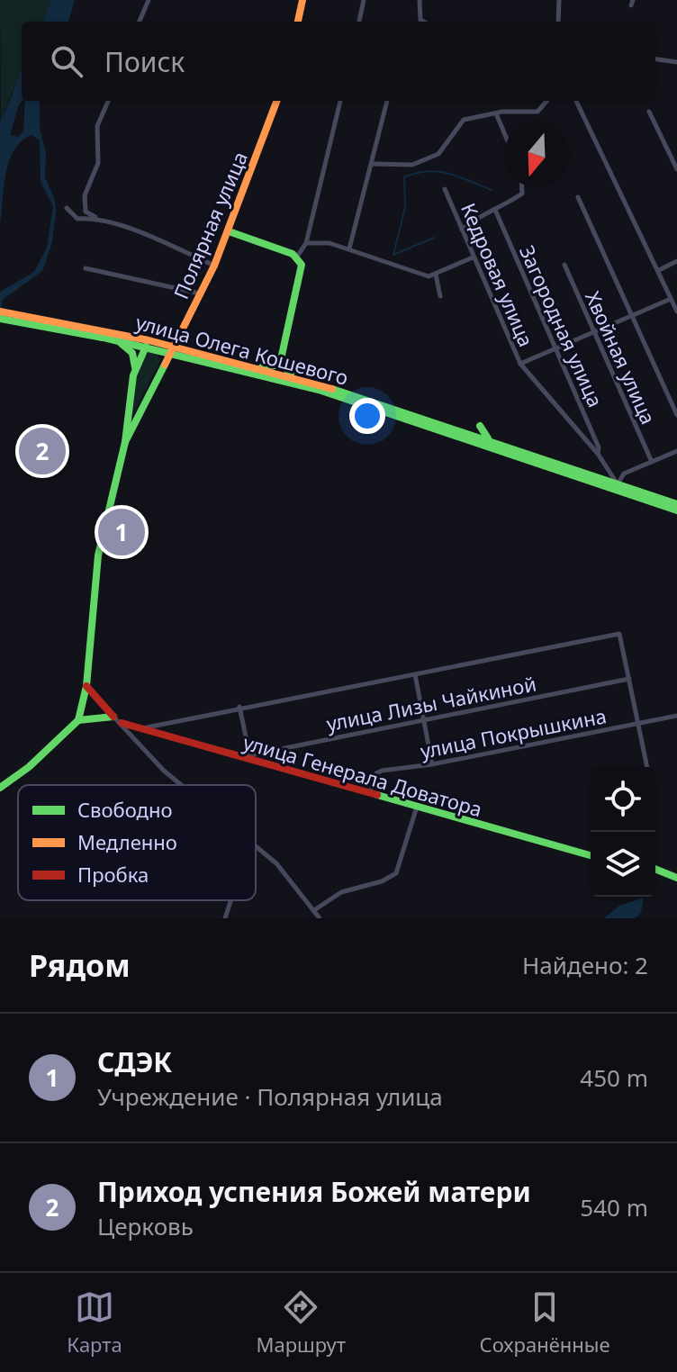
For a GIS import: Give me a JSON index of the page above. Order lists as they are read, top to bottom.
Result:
{
  "streets": {
    "main road": ["Полярная улица", "улица Олега Кошевого", "улица Генерала Доватора"],
    "street": [
      "Кедровая улица",
      "Загородная улица",
      "Хвойная улица",
      "улица Лизы Чайкиной",
      "улица Покрышкина"
    ]
  },
  "crossings": [
    ["Кедровая улица", "Загородная улица"],
    ["Кедровая улица", "улица Олега Кошевого"],
    ["улица Лизы Чайкиной", "улица Генерала Доватора"],
    ["улица Покрышкина", "улица Генерала Доватора"]
  ],
  "legend": ["Свободно", "Медленно", "Пробка"],
  "north": "bottom",
  "page": {
    "search": "Поиск",
    "pins": ["2", "1"],
    "heading": ["Рядом", "Найдено: 2"],
    "list": [
      {
        "mark": "1",
        "name": "СДЭК",
        "note": "Учреждение · Полярная улица",
        "value": "450 m"
      },
      {
        "mark": "2",
        "name": "Приход успения Божей матери",
        "note": "Церковь",
        "value": "540 m"
      }
    ],
    "nav": ["Карта", "Маршрут", "Сохранённые"]
  }
}
